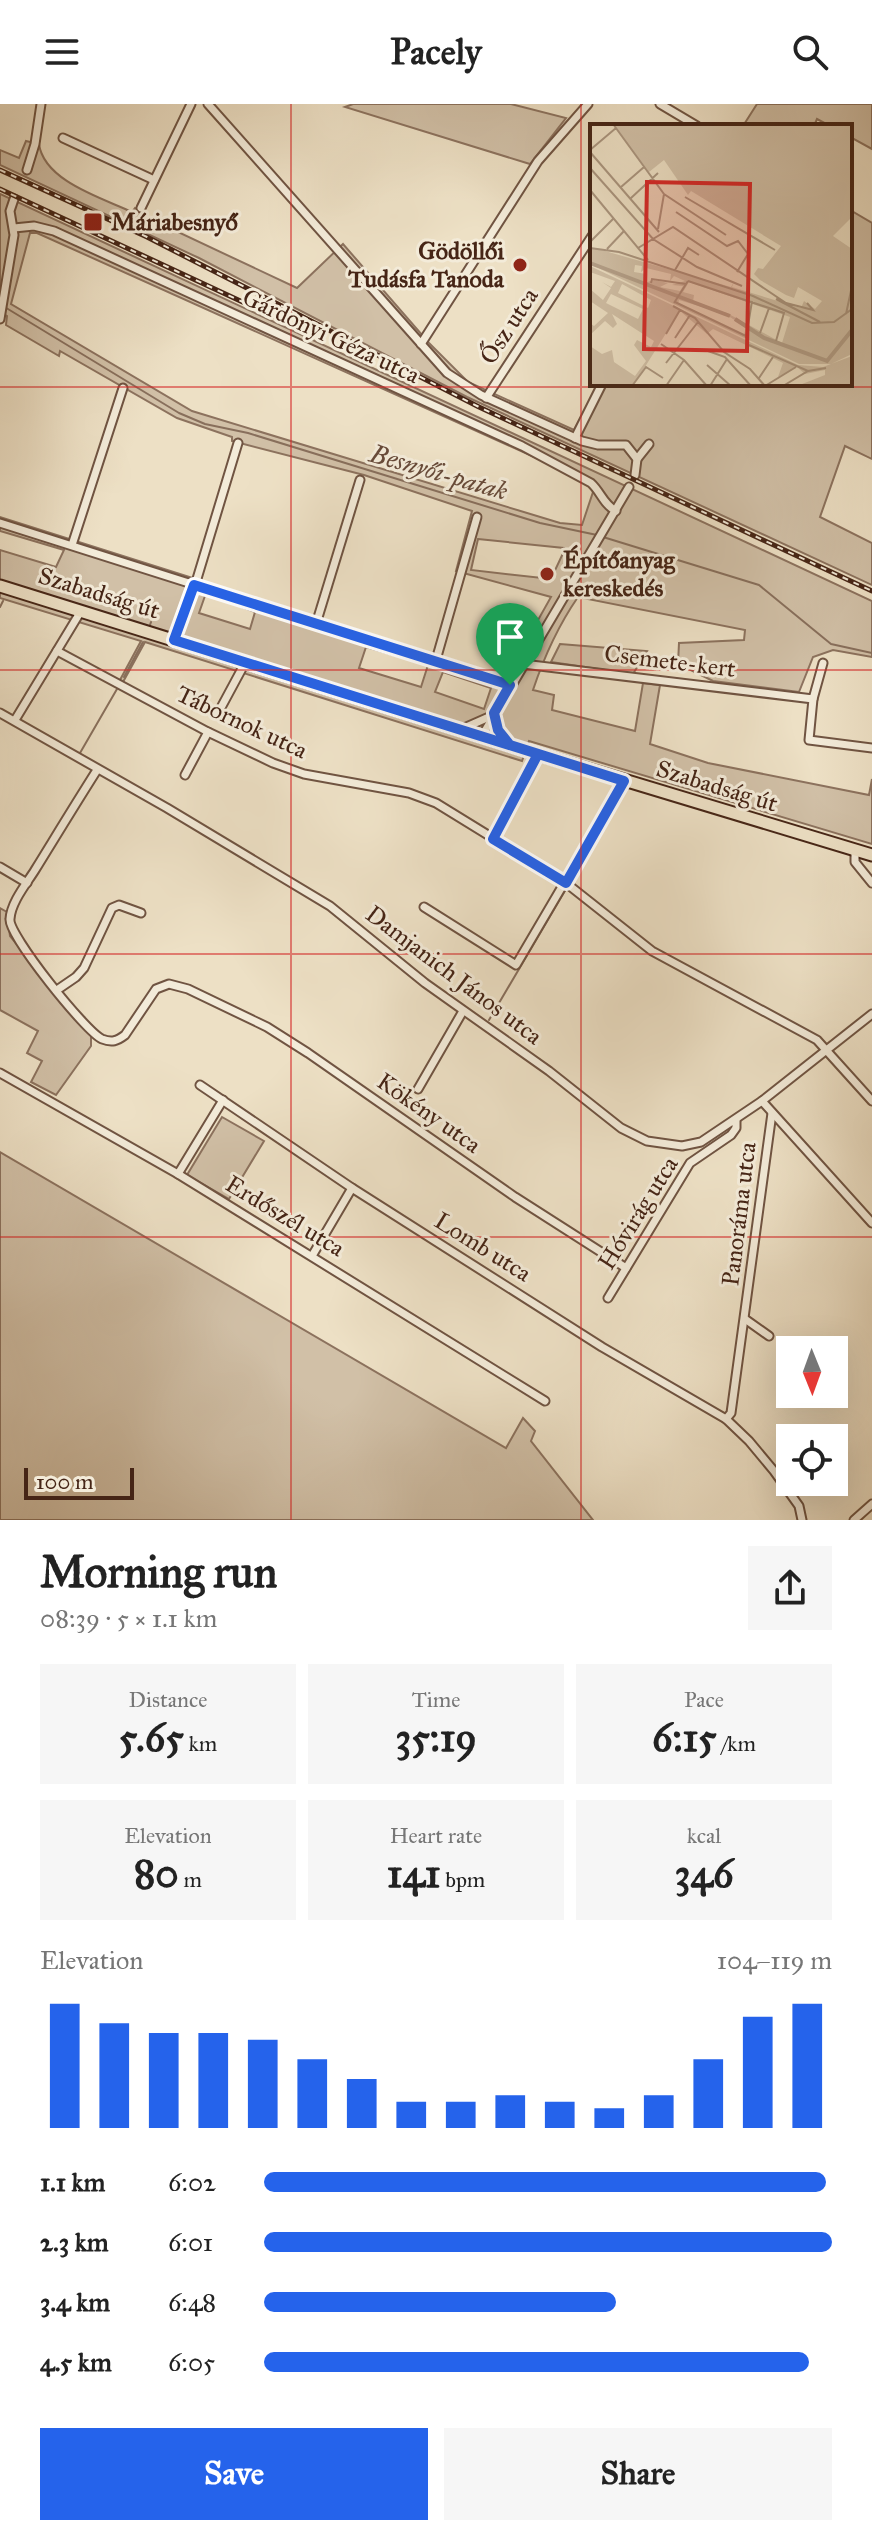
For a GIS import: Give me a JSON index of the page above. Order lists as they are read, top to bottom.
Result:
{
  "streets": {
    "main road": ["Szabadság út"],
    "street": [
      "Ősz utca",
      "Gárdonyi Géza utca",
      "Csemete-kert",
      "Tábornok utca",
      "Damjanich János utca",
      "Kökény utca",
      "Hóvirág utca",
      "Panoráma utca",
      "Erdőszél utca",
      "Lomb utca"
    ]
  },
  "crossings": [
    ["Tábornok utca", "Damjanich János utca"],
    ["Damjanich János utca", "Hóvirág utca"],
    ["Kökény utca", "Hóvirág utca"],
    ["Panoráma utca", "Lomb utca"]
  ],
  "water": ["Besnyői-patak"],
  "places": {
    "transit": ["Máriabesnyő"],
    "other": ["Gödöllői Tudásfa Tanoda", "Építőanyag kereskedés"]
  },
  "scale_bar": "100 m",
  "north": "bottom",
  "page": {
    "header": "Pacely",
    "scale": "100 m",
    "heading": ["Morning run", "08:39 · 5 × 1.1 km"],
    "stats": [
      ["Distance", "5.65 km"],
      ["Time", "35:19"],
      ["Pace", "6:15 /km"],
      ["Elevation", "80 m"],
      ["Heart rate", "141 bpm"],
      ["kcal", "346"]
    ],
    "chart": ["Elevation", "104–119 m"],
    "list": [
      {
        "name": "1.1 km",
        "note": "6:02"
      },
      {
        "name": "2.3 km",
        "note": "6:01"
      },
      {
        "name": "3.4 km",
        "note": "6:48"
      },
      {
        "name": "4.5 km",
        "note": "6:05"
      }
    ],
    "buttons": ["Save", "Share"]
  }
}
